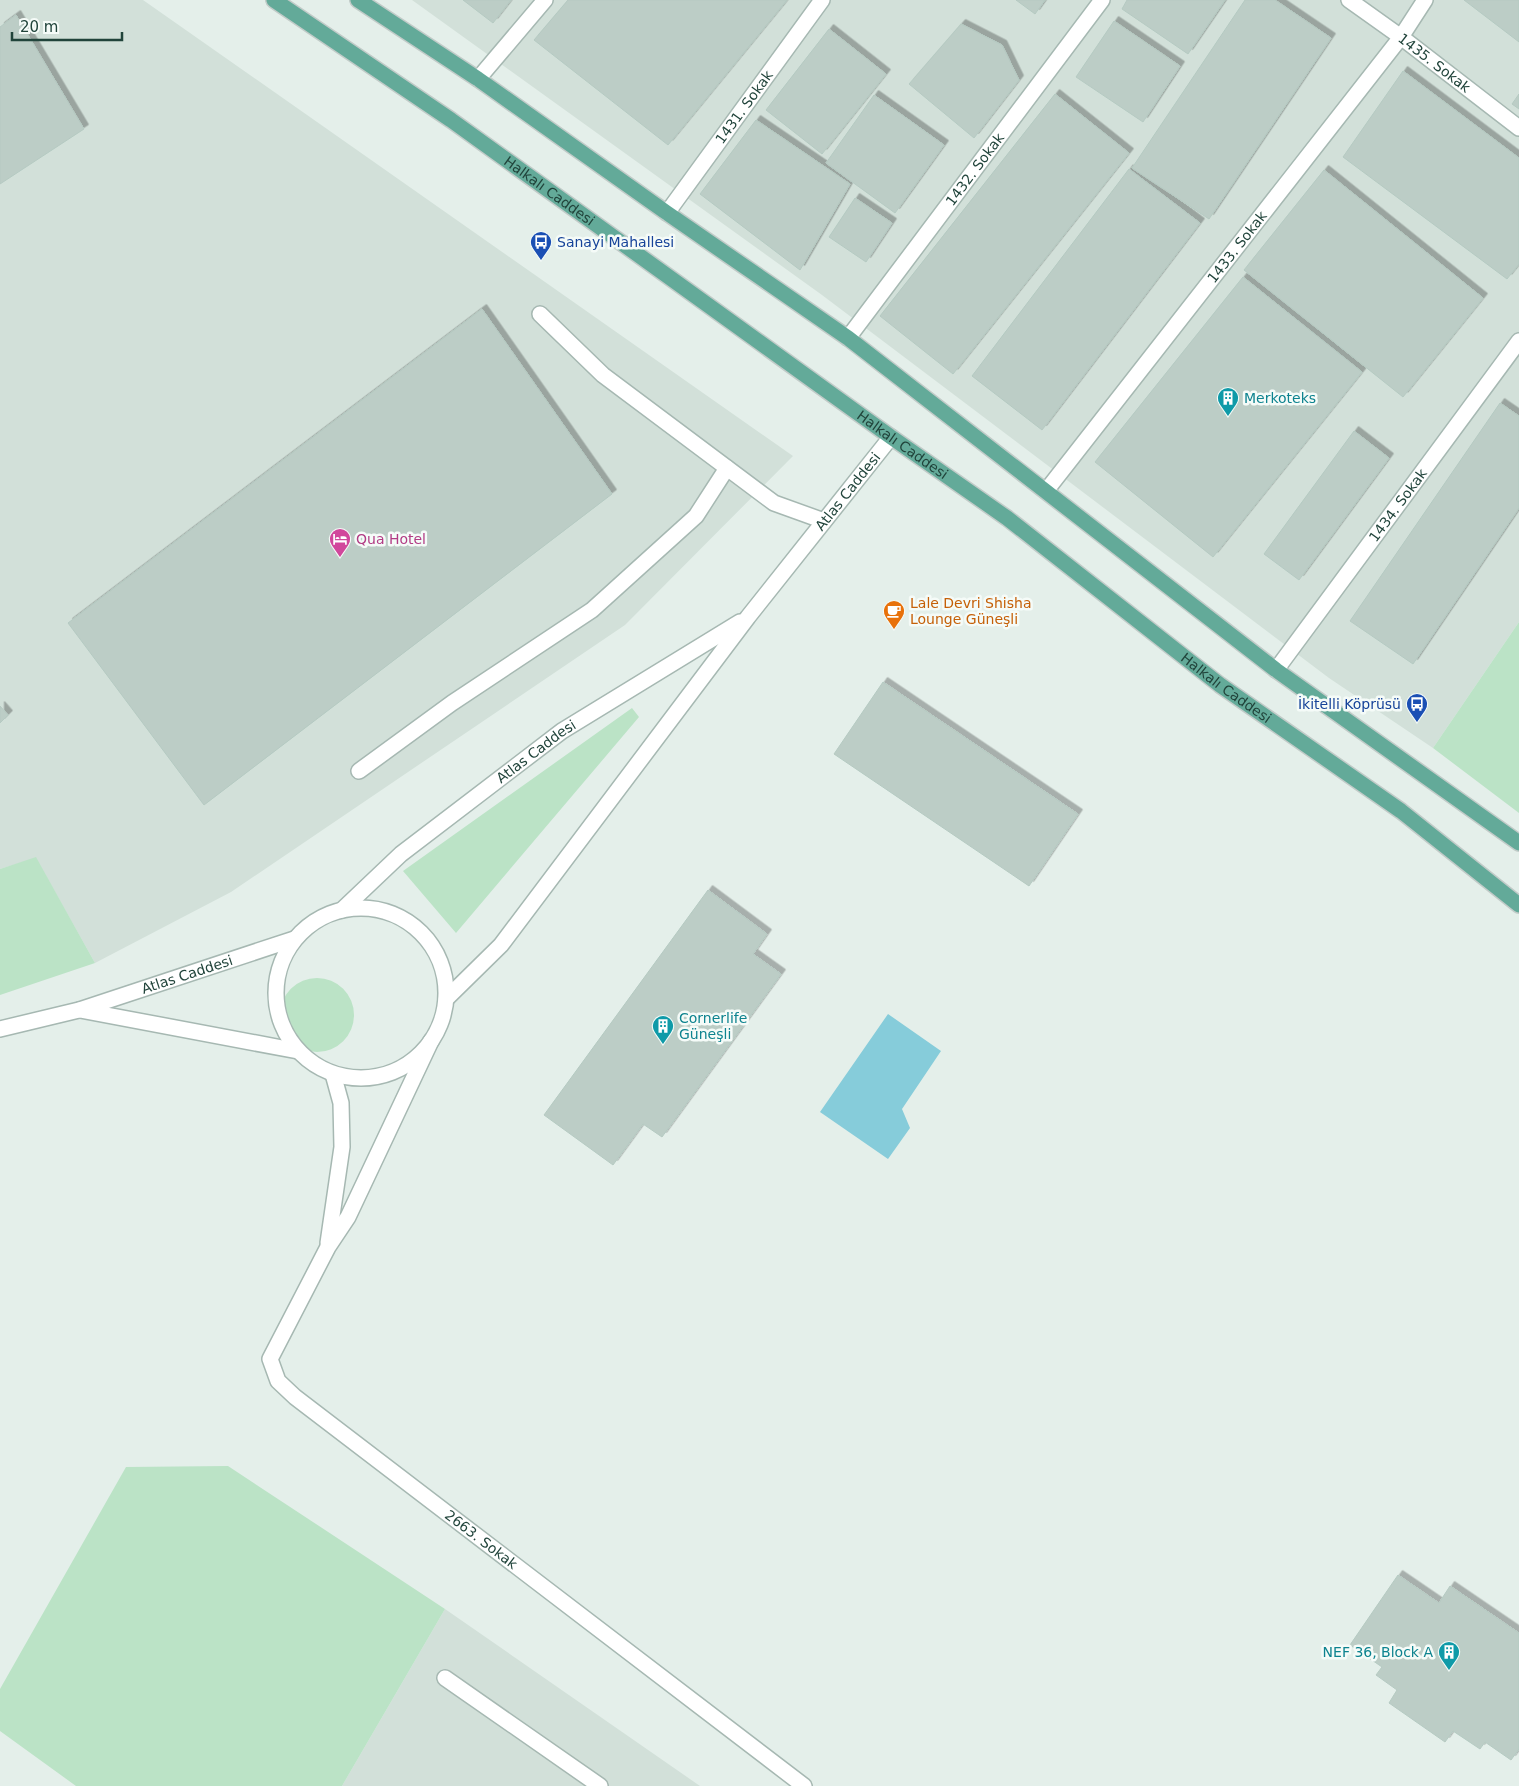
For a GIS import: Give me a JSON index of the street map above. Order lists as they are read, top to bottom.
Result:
{
  "streets": {
    "main road": ["Halkalı Caddesi"],
    "street": [
      "1435. Sokak",
      "1431. Sokak",
      "1432. Sokak",
      "1433. Sokak",
      "Atlas Caddesi",
      "1434. Sokak",
      "2663. Sokak"
    ]
  },
  "crossings": [
    ["1435. Sokak", "1433. Sokak"],
    ["Halkalı Caddesi", "Atlas Caddesi"]
  ],
  "places": {
    "bus stop": ["Sanayi Mahallesi", "İkitelli Köprüsü"],
    "building": ["Merkoteks", "Cornerlife Güneşli", "NEF 36, Block A"],
    "hotel": ["Qua Hotel"],
    "cafe": ["Lale Devri Shisha Lounge Güneşli"]
  },
  "scale_bar": "20 m"
}
